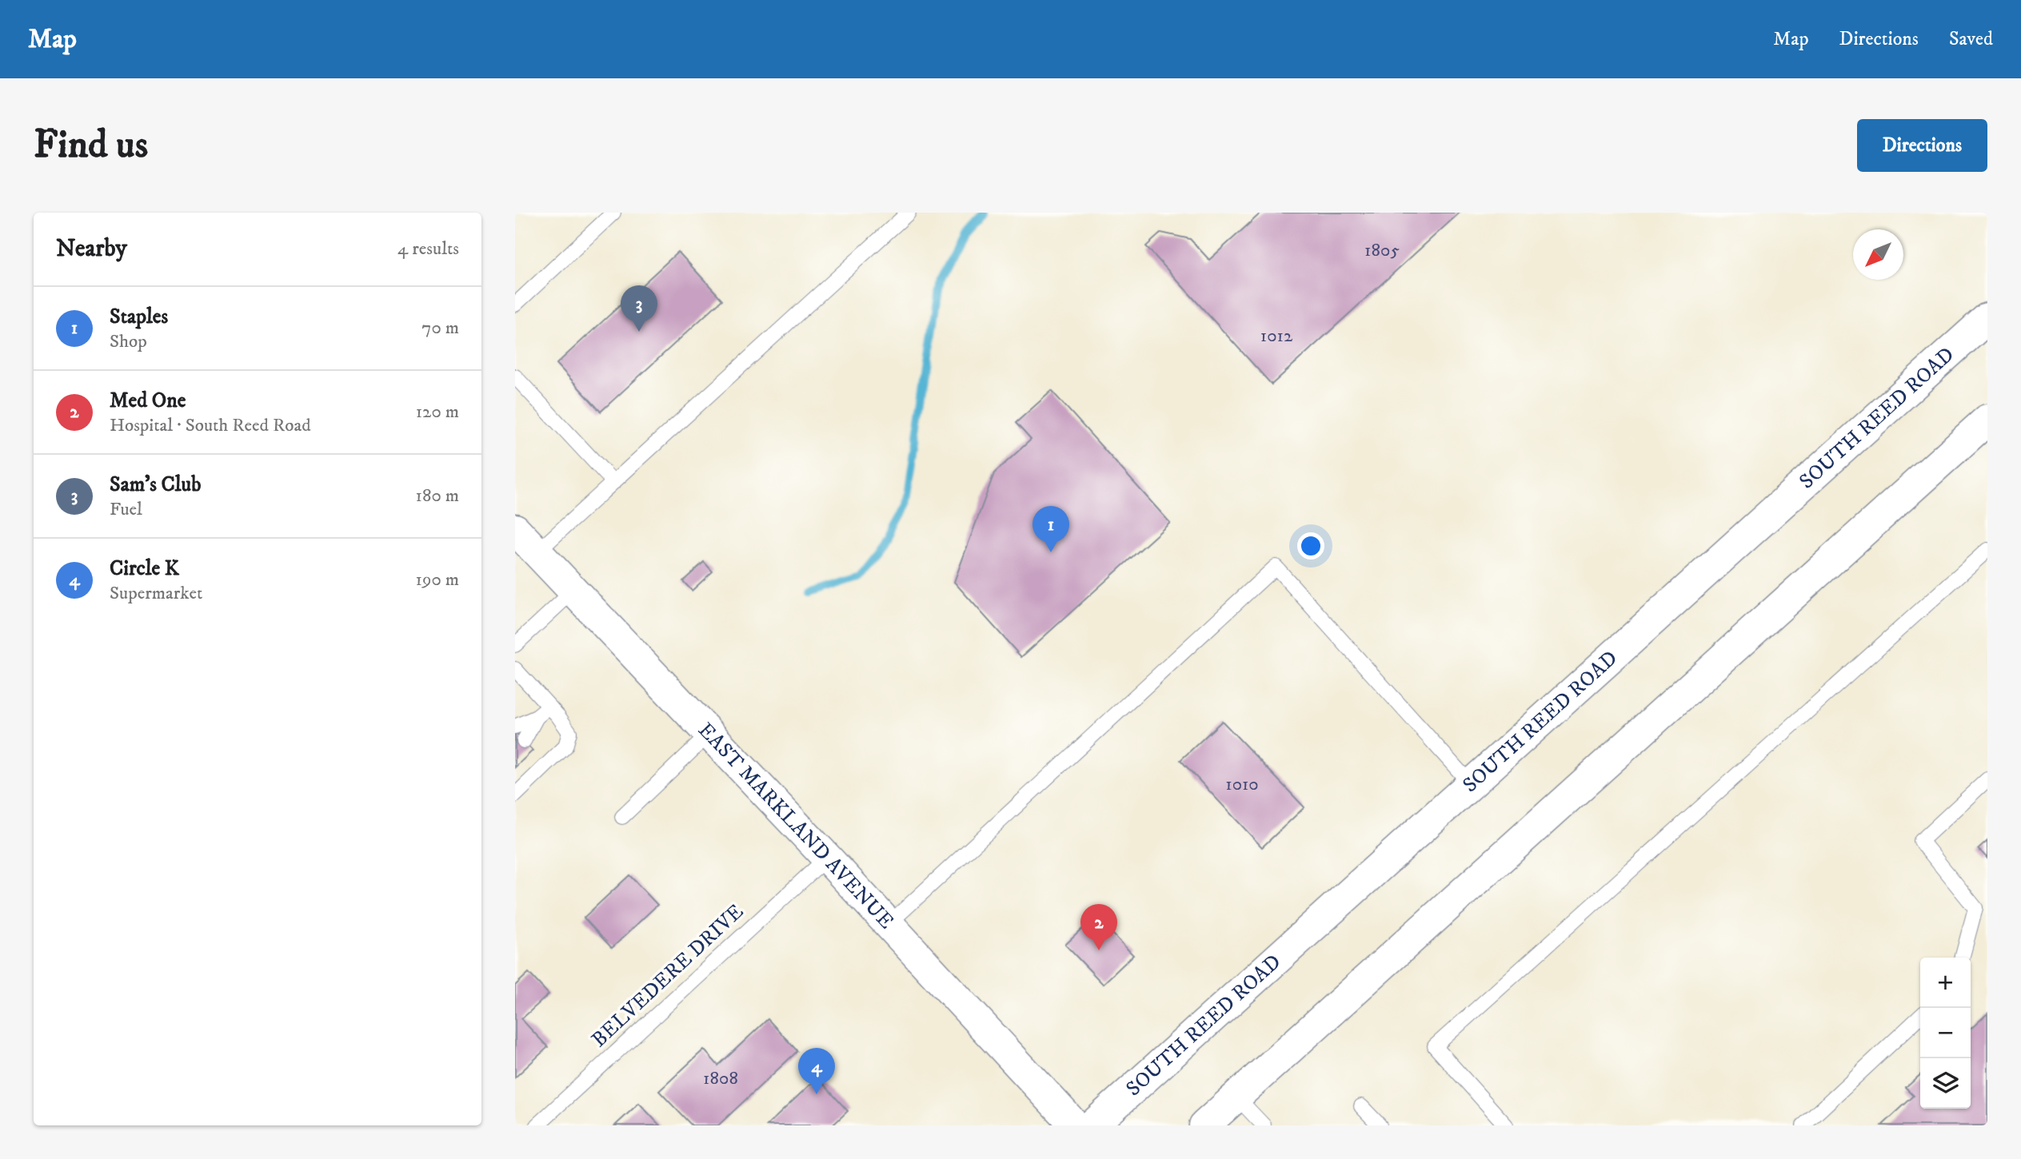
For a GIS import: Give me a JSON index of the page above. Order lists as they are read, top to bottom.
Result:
{
  "streets": {
    "main road": ["SOUTH REED ROAD", "EAST MARKLAND AVENUE"],
    "lane": ["BELVEDERE DRIVE"]
  },
  "crossings": [
    ["EAST MARKLAND AVENUE", "BELVEDERE DRIVE"]
  ],
  "house_numbers": [
    "1805",
    "1012",
    "1010",
    "1808"
  ],
  "north": "bottom left",
  "page": {
    "header": "Map",
    "nav": ["Map", "Directions", "Saved"],
    "buttons": "Directions",
    "title": "Find us",
    "heading": ["Nearby", "4 results"],
    "list": [
      {
        "mark": "1",
        "name": "Staples",
        "note": "Shop",
        "value": "70 m"
      },
      {
        "mark": "2",
        "name": "Med One",
        "note": "Hospital · South Reed Road",
        "value": "120 m"
      },
      {
        "mark": "3",
        "name": "Sam's Club",
        "note": "Fuel",
        "value": "180 m"
      },
      {
        "mark": "4",
        "name": "Circle K",
        "note": "Supermarket",
        "value": "190 m"
      }
    ],
    "pins": [
      "3",
      "1",
      "2",
      "4"
    ],
    "map_buttons": ["+", "−"]
  }
}
